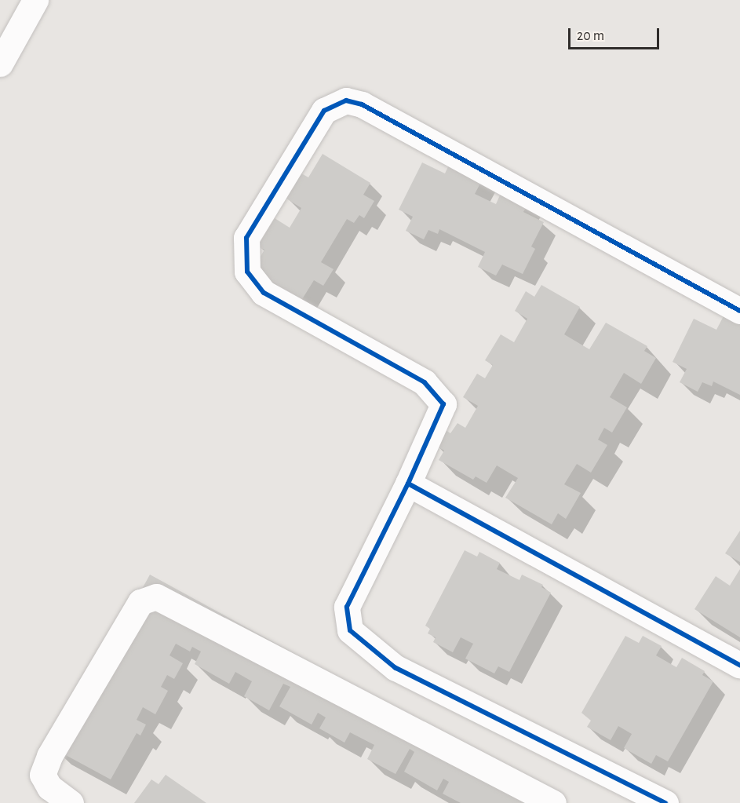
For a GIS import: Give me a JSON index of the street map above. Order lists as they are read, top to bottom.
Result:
{
  "scale_bar": "20 m"
}
